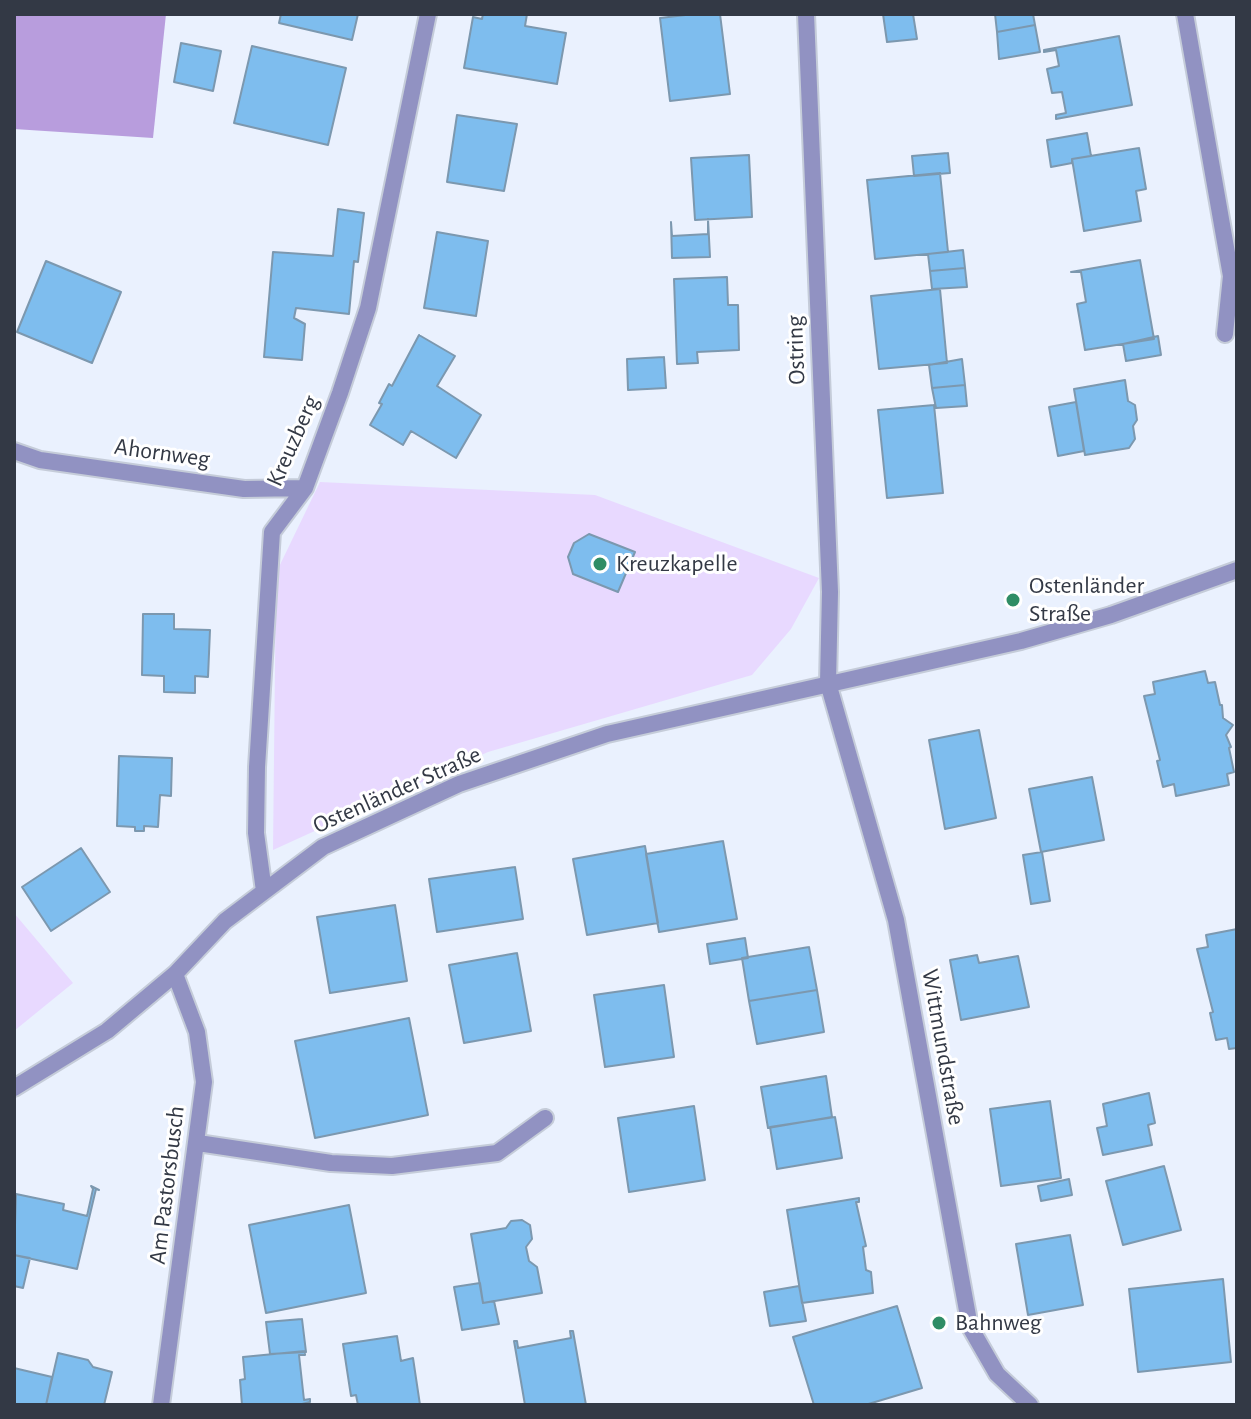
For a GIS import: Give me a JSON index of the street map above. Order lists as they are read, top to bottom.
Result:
{
  "streets": {
    "street": [
      "Ostring",
      "Kreuzberg",
      "Ahornweg",
      "Ostenländer Straße",
      "Wittmundstraße",
      "Am Pastorsbusch"
    ]
  },
  "crossings": [
    ["Ostring", "Ostenländer Straße"],
    ["Ostring", "Wittmundstraße"],
    ["Kreuzberg", "Ahornweg"],
    ["Kreuzberg", "Ostenländer Straße"],
    ["Ostenländer Straße", "Wittmundstraße"],
    ["Ostenländer Straße", "Am Pastorsbusch"]
  ],
  "places": ["Kreuzkapelle", "Ostenländer Straße", "Bahnweg"]
}
